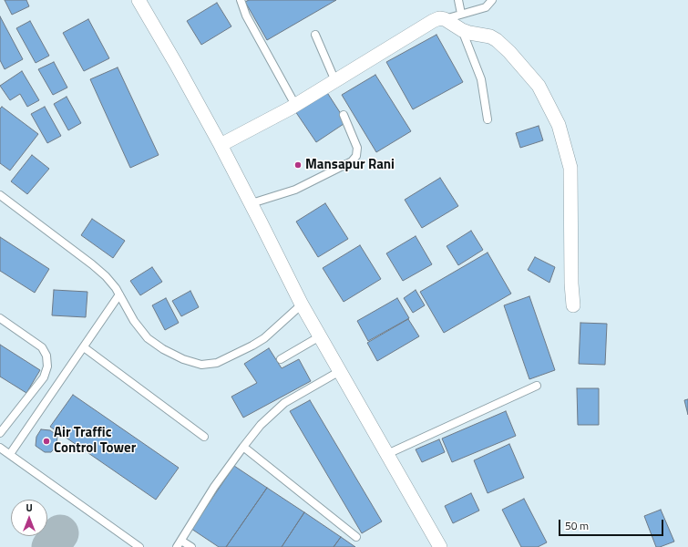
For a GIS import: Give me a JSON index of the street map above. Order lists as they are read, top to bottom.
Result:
{
  "places": ["Mansapur Rani", "Air Traffic Control Tower"],
  "scale_bar": "50 m",
  "north": "top"
}
